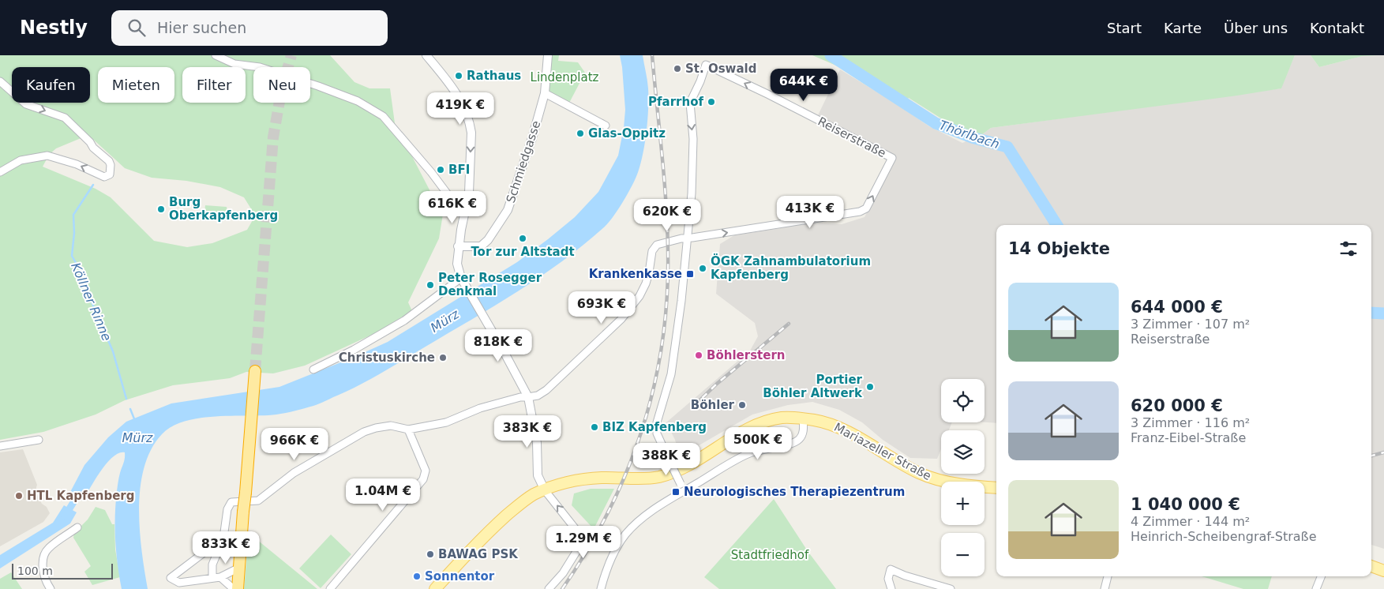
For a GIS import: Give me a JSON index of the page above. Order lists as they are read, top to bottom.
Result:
{
  "streets": {
    "main road": ["Mariazeller Straße"],
    "street": ["Reiserstraße", "Schmiedgasse"]
  },
  "water": ["Thörlbach", "Köllner Rinne", "Mürz"],
  "parks": ["Lindenplatz", "Stadtfriedhof"],
  "places": {
    "other": [
      "St. Oswald",
      "Rathaus",
      "Pfarrhof",
      "Glas-Oppitz",
      "BFI",
      "Burg Oberkapfenberg",
      "Tor zur Altstadt",
      "ÖGK Zahnambulatorium Kapfenberg",
      "Peter Rosegger Denkmal",
      "Böhlerstern",
      "Christuskirche",
      "Portier Böhler Altwerk",
      "Böhler",
      "BIZ Kapfenberg",
      "HTL Kapfenberg",
      "BAWAG PSK",
      "Sonnentor"
    ],
    "transit": ["Krankenkasse", "Neurologisches Therapiezentrum"]
  },
  "scale_bar": "100 m",
  "page": {
    "header": "Nestly",
    "search": "Hier suchen",
    "nav": [
      "Start",
      "Karte",
      "Über uns",
      "Kontakt"
    ],
    "chip": [
      "Kaufen",
      "Mieten",
      "Filter",
      "Neu"
    ],
    "price": [
      "644K €",
      "419K €",
      "616K €",
      "413K €",
      "620K €",
      "693K €",
      "818K €",
      "383K €",
      "500K €",
      "966K €",
      "388K €",
      "1.04M €",
      "1.29M €",
      "833K €"
    ],
    "heading": "14 Objekte",
    "list": [
      {
        "name": "644 000 €",
        "note": "3 Zimmer · 107 m² · Reiserstraße"
      },
      {
        "name": "620 000 €",
        "note": "3 Zimmer · 116 m² · Franz-Eibel-Straße"
      },
      {
        "name": "1 040 000 €",
        "note": "4 Zimmer · 144 m² · Heinrich-Scheibengraf-Straße"
      }
    ],
    "map_buttons": ["+", "−"],
    "scale": "100 m"
  }
}
